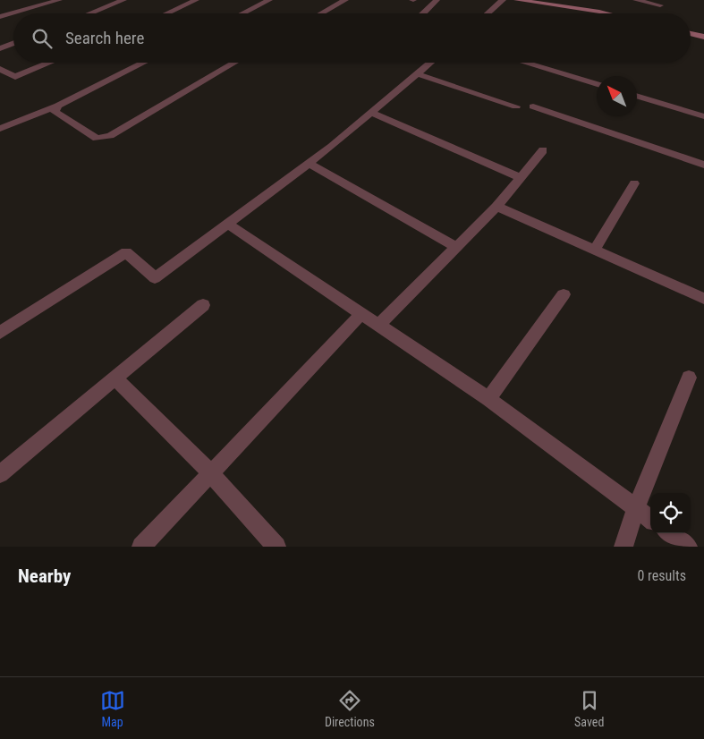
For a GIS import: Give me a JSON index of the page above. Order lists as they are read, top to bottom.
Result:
{
  "north": "top left",
  "page": {
    "search": "Search here",
    "heading": ["Nearby", "0 results"],
    "nav": ["Map", "Directions", "Saved"]
  }
}
